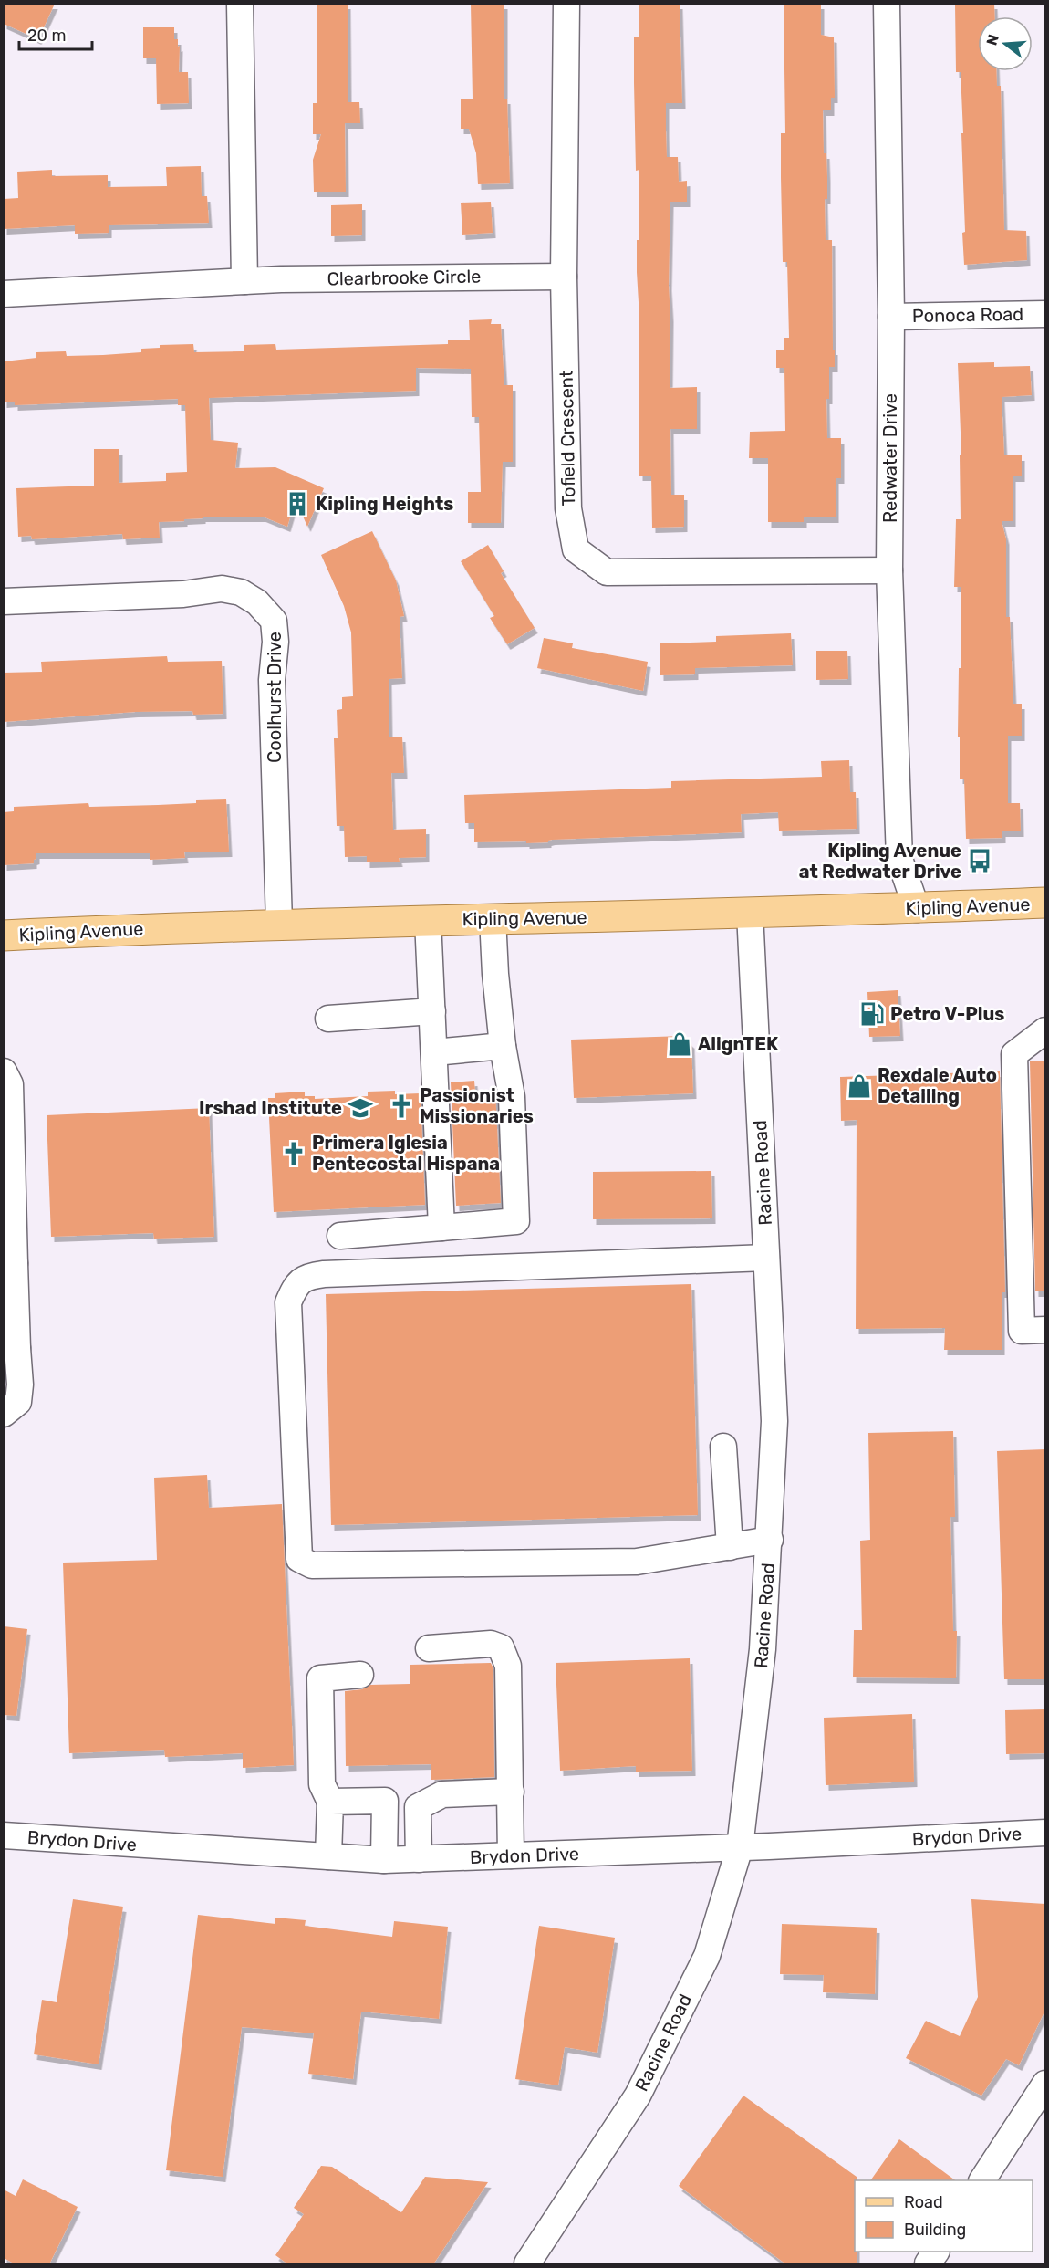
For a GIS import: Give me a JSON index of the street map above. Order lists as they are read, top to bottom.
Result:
{
  "streets": {
    "main road": ["Kipling Avenue"],
    "street": [
      "Clearbrooke Circle",
      "Ponoca Road",
      "Tofield Crescent",
      "Redwater Drive",
      "Coolhurst Drive",
      "Racine Road",
      "Brydon Drive"
    ]
  },
  "crossings": [
    ["Clearbrooke Circle", "Tofield Crescent"],
    ["Ponoca Road", "Redwater Drive"],
    ["Tofield Crescent", "Redwater Drive"],
    ["Redwater Drive", "Kipling Avenue"],
    ["Coolhurst Drive", "Kipling Avenue"],
    ["Kipling Avenue", "Racine Road"],
    ["Racine Road", "Brydon Drive"]
  ],
  "places": {
    "building": ["Kipling Heights"],
    "bus stop": ["Kipling Avenue at Redwater Drive"],
    "fuel station": ["Petro V-Plus"],
    "shop": ["AlignTEK", "Rexdale Auto Detailing"],
    "church": ["Passionist Missionaries", "Primera Iglesia Pentecostal Hispana"],
    "school or university": ["Irshad Institute"]
  },
  "legend": ["Road", "Building"],
  "scale_bar": "20 m",
  "north": "left"
}
